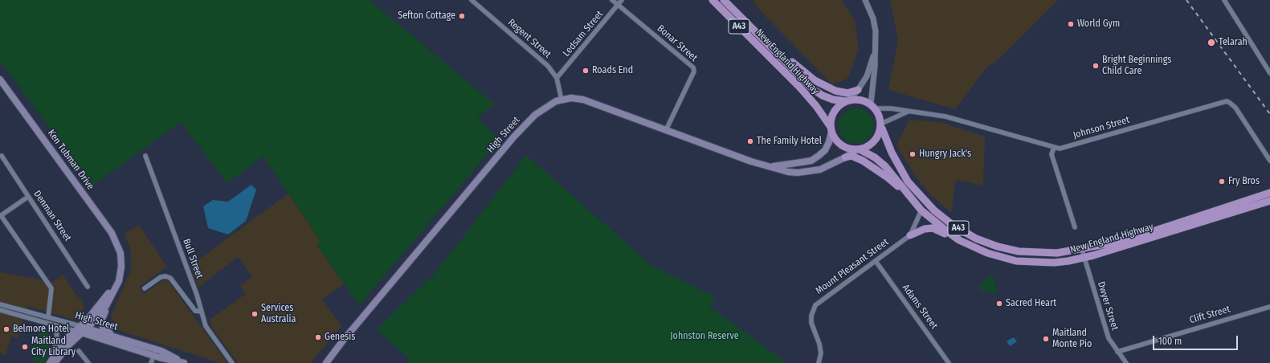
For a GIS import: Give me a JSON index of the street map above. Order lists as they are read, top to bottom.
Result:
{
  "streets": {
    "highway": ["A43", "New England Highway"],
    "main road": ["High Street", "Ken Tubman Drive"],
    "street": [
      "Ledsam Street",
      "Regent Street",
      "Bonar Street",
      "Johnson Street",
      "Denman Street",
      "Bull Street",
      "Mount Pleasant Street",
      "Dwyer Street",
      "Adams Street",
      "Clift Street"
    ]
  },
  "crossings": [
    ["A43", "New England Highway"],
    ["A43", "Johnson Street"],
    ["A43", "High Street"],
    ["Ledsam Street", "Regent Street"],
    ["Ledsam Street", "Bonar Street"],
    ["Regent Street", "High Street"],
    ["Bonar Street", "High Street"],
    ["New England Highway", "Johnson Street"],
    ["New England Highway", "High Street"],
    ["New England Highway", "Mount Pleasant Street"],
    ["New England Highway", "Dwyer Street"],
    ["Johnson Street", "High Street"],
    ["High Street", "Ken Tubman Drive"],
    ["Mount Pleasant Street", "Adams Street"],
    ["Dwyer Street", "Clift Street"]
  ],
  "parks": ["Johnston Reserve"],
  "places": [
    "Sefton Cottage",
    "World Gym",
    "Telarah",
    "Bright Beginnings Child Care",
    "Roads End",
    "The Family Hotel",
    "Hungry Jack's",
    "Fry Bros",
    "Sacred Heart",
    "Services Australia",
    "Belmore Hotel",
    "Genesis",
    "Maitland Monte Pio",
    "Maitland City Library"
  ],
  "scale_bar": "100 m"
}
